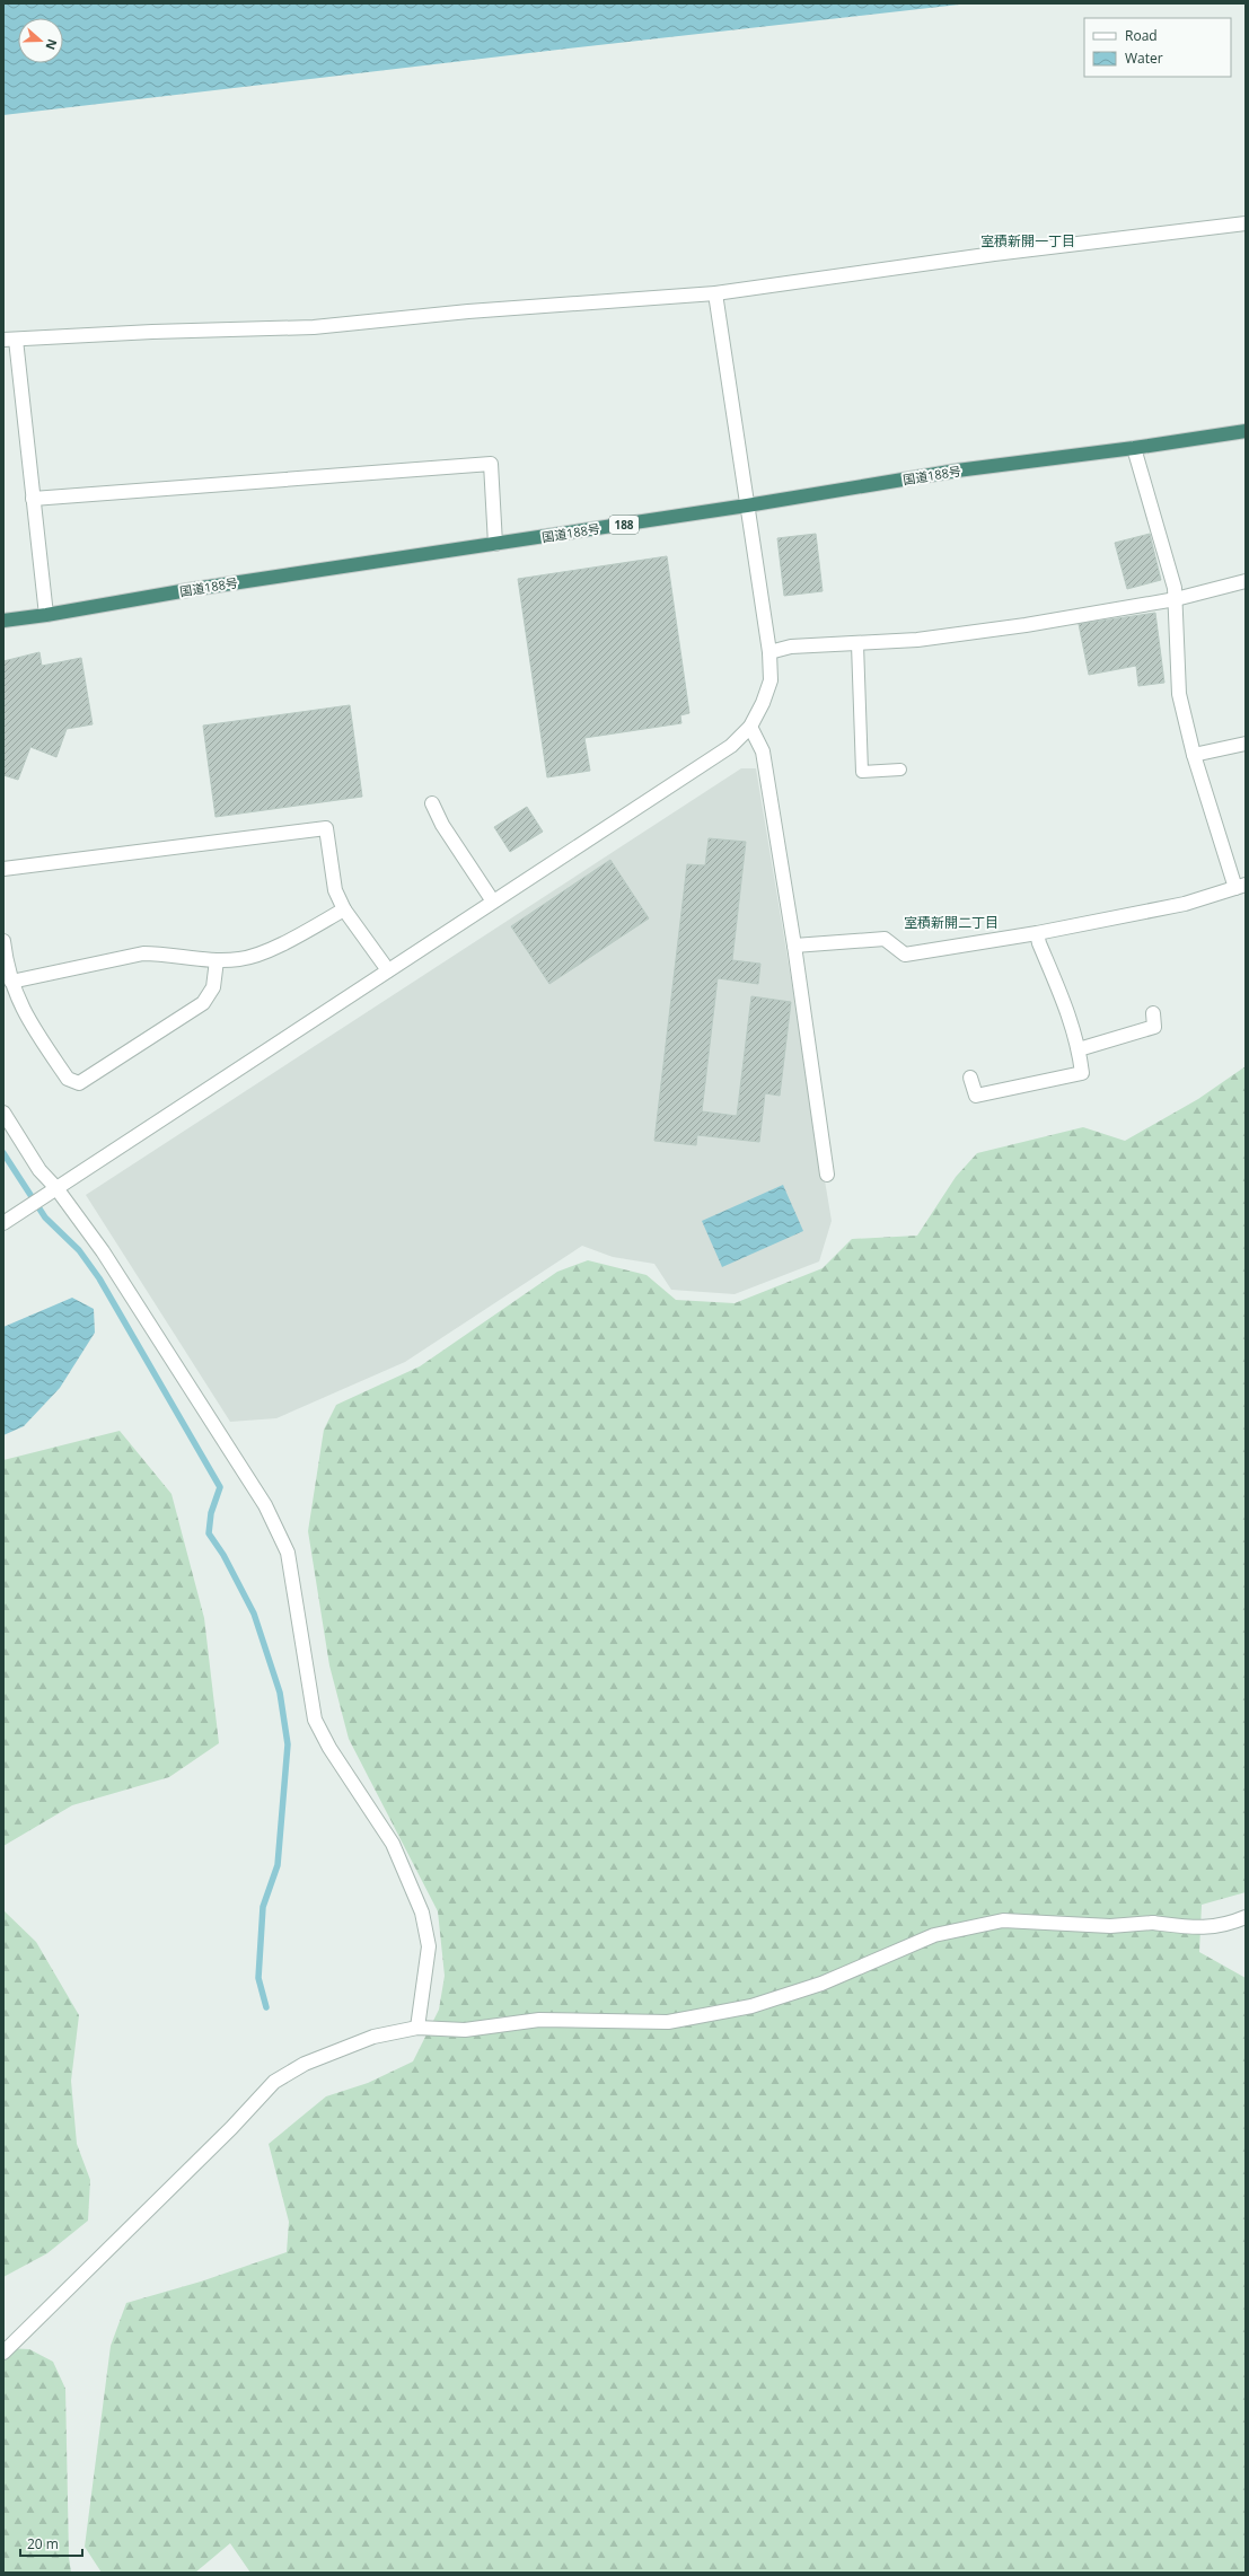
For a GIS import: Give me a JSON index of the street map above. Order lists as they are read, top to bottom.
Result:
{
  "streets": {
    "highway": ["国道188号", "188"]
  },
  "districts": ["室積新開一丁目", "室積新開二丁目"],
  "legend": ["Road", "Water"],
  "scale_bar": "20 m",
  "north": "right"
}
